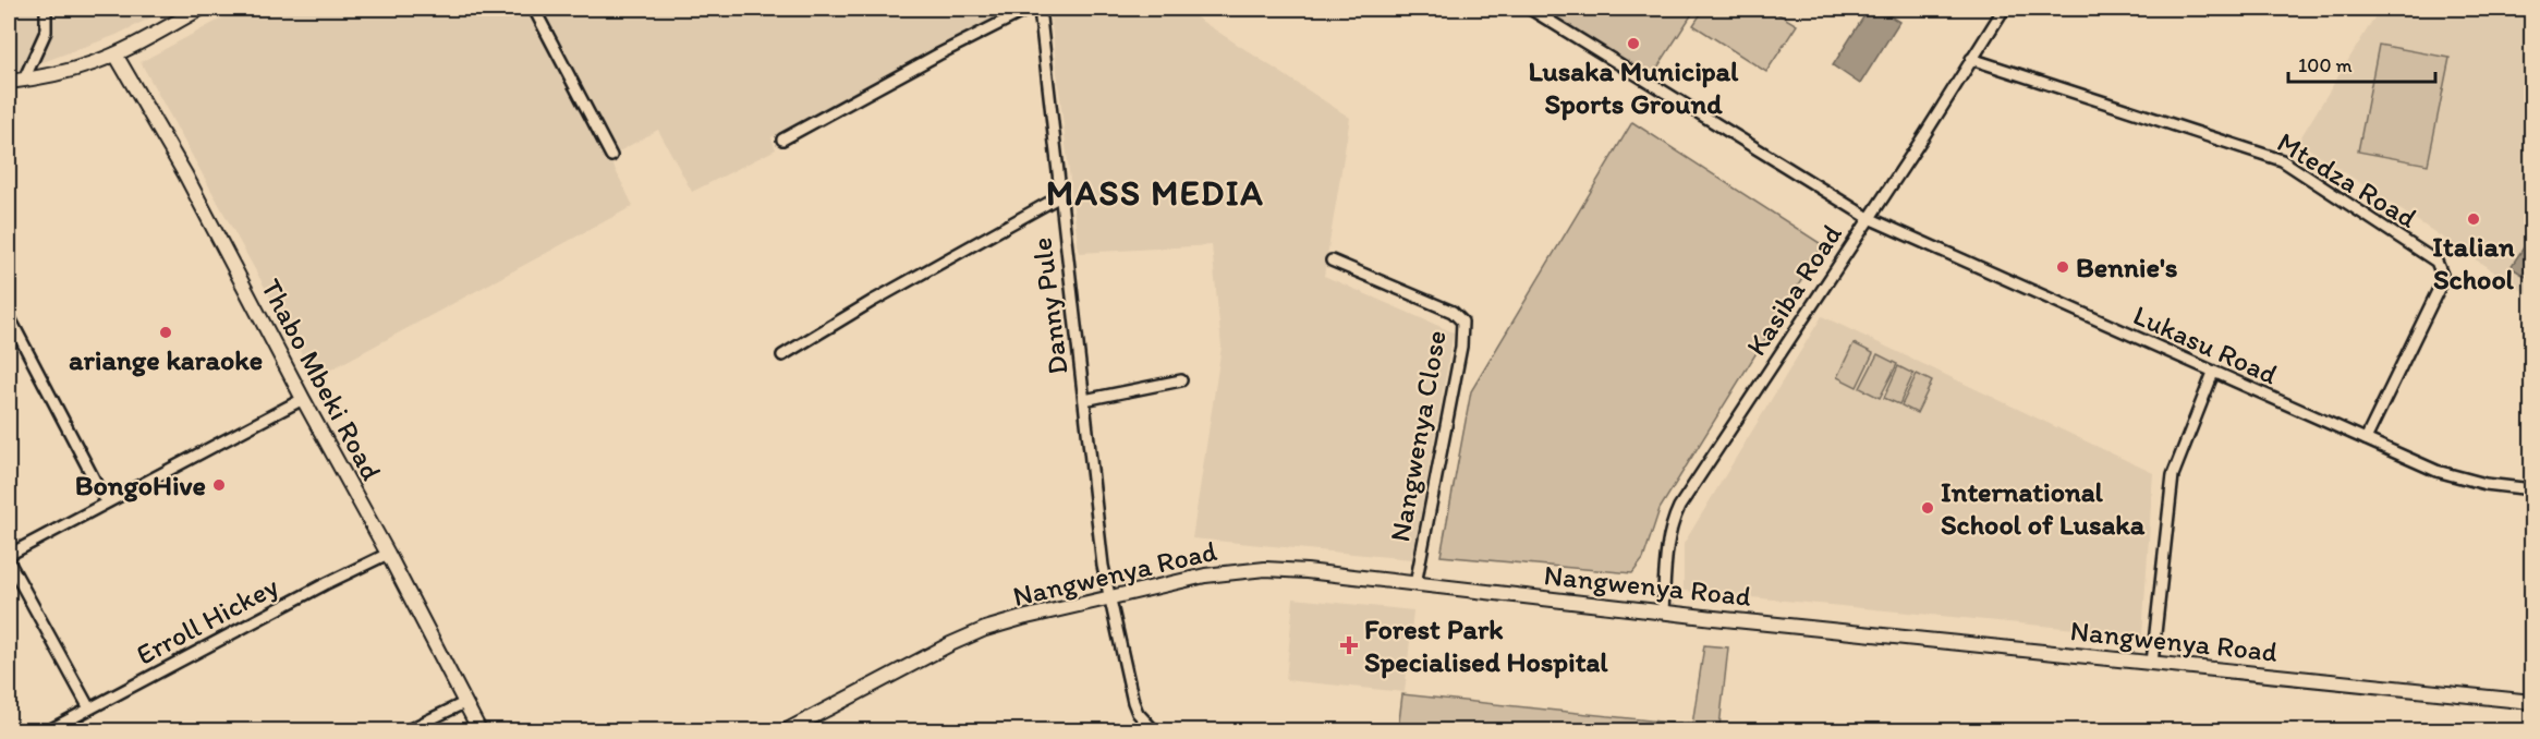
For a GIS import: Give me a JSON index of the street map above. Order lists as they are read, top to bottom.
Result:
{
  "streets": {
    "main road": ["Thabo Mbeki Road", "Nangwenya Road"],
    "street": [
      "Mtedza Road",
      "Kasiba Road",
      "Danny Pule",
      "Lukasu Road",
      "Nangwenya Close",
      "Erroll Hickey"
    ]
  },
  "crossings": [
    ["Mtedza Road", "Kasiba Road"],
    ["Mtedza Road", "Lukasu Road"],
    ["Kasiba Road", "Lukasu Road"],
    ["Kasiba Road", "Nangwenya Road"],
    ["Danny Pule", "Nangwenya Road"],
    ["Thabo Mbeki Road", "Erroll Hickey"],
    ["Nangwenya Close", "Nangwenya Road"]
  ],
  "districts": ["MASS MEDIA"],
  "places": {
    "other": [
      "Lusaka Municipal Sports Ground",
      "Italian School",
      "Bennie's",
      "ariange karaoke",
      "BongoHive",
      "International School of Lusaka"
    ],
    "health": ["Forest Park Specialised Hospital"]
  },
  "scale_bar": "100 m"
}
